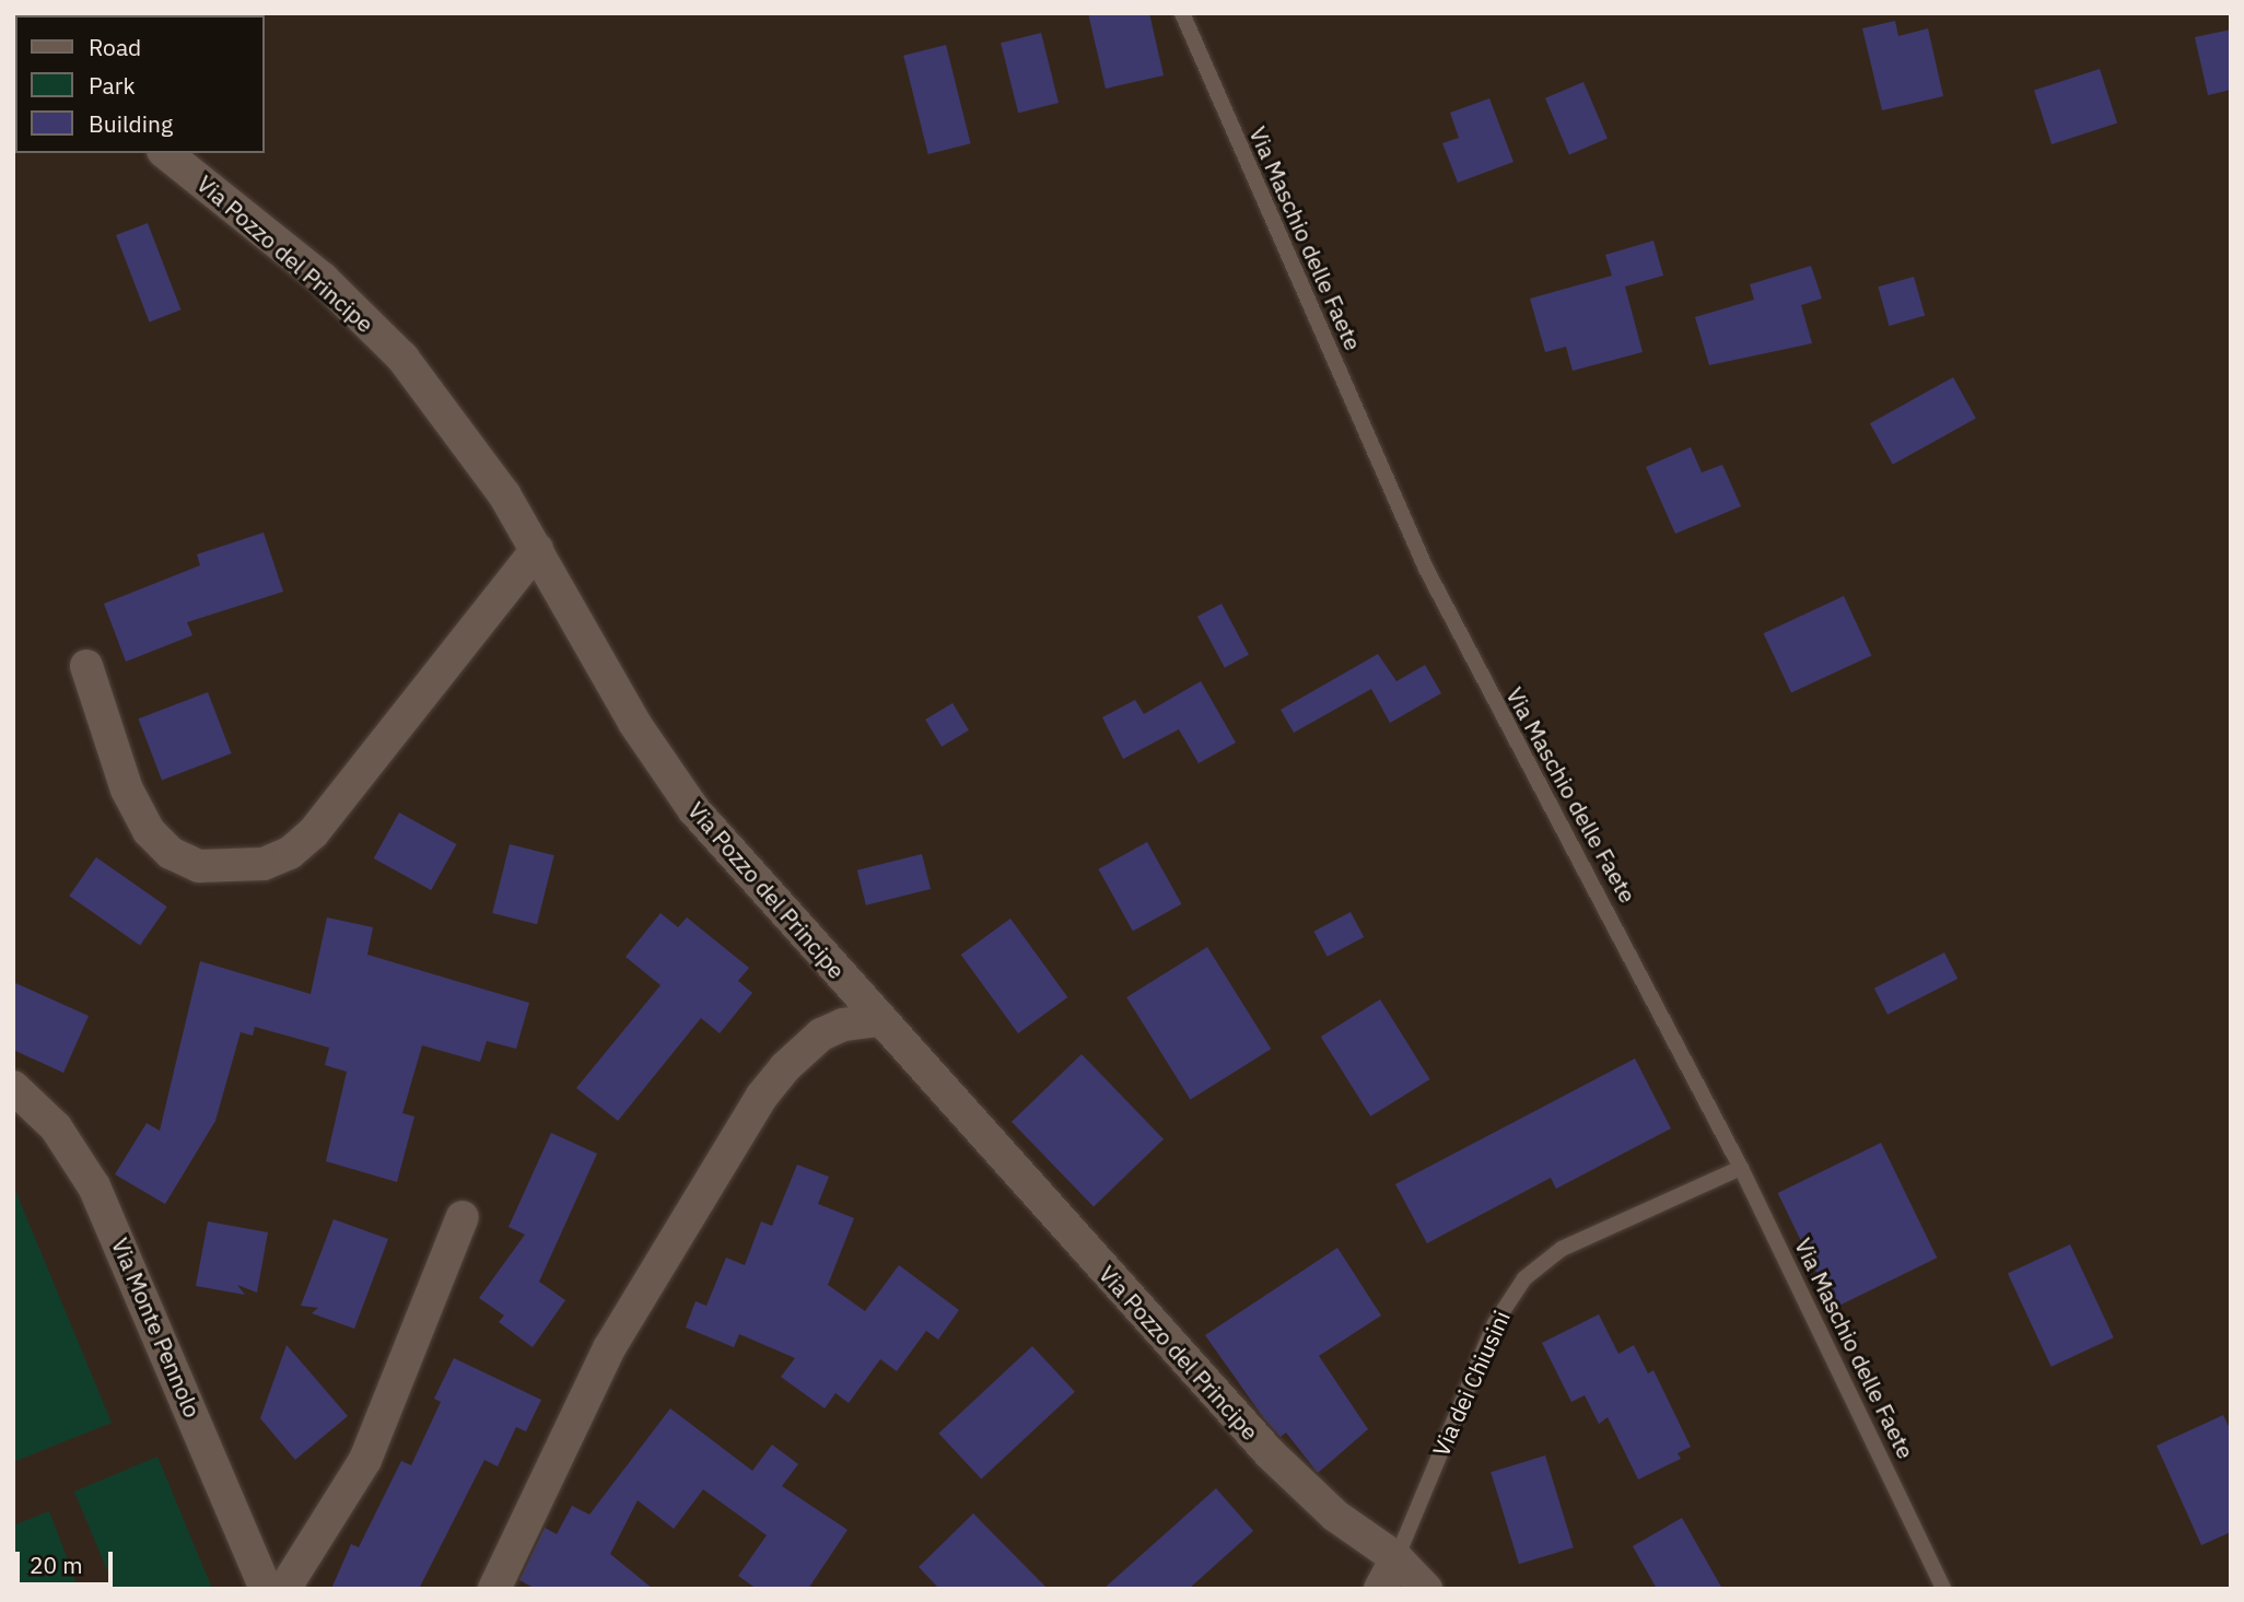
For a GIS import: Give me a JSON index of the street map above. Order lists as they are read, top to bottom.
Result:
{
  "streets": {
    "street": ["Via Pozzo del Principe", "Via Monte Pennolo", "Via dei Chiusini"],
    "lane": ["Via Maschio delle Faete"]
  },
  "crossings": [
    ["Via Maschio delle Faete", "Via dei Chiusini"],
    ["Via Pozzo del Principe", "Via dei Chiusini"]
  ],
  "legend": ["Road", "Park", "Building"],
  "scale_bar": "20 m"
}
